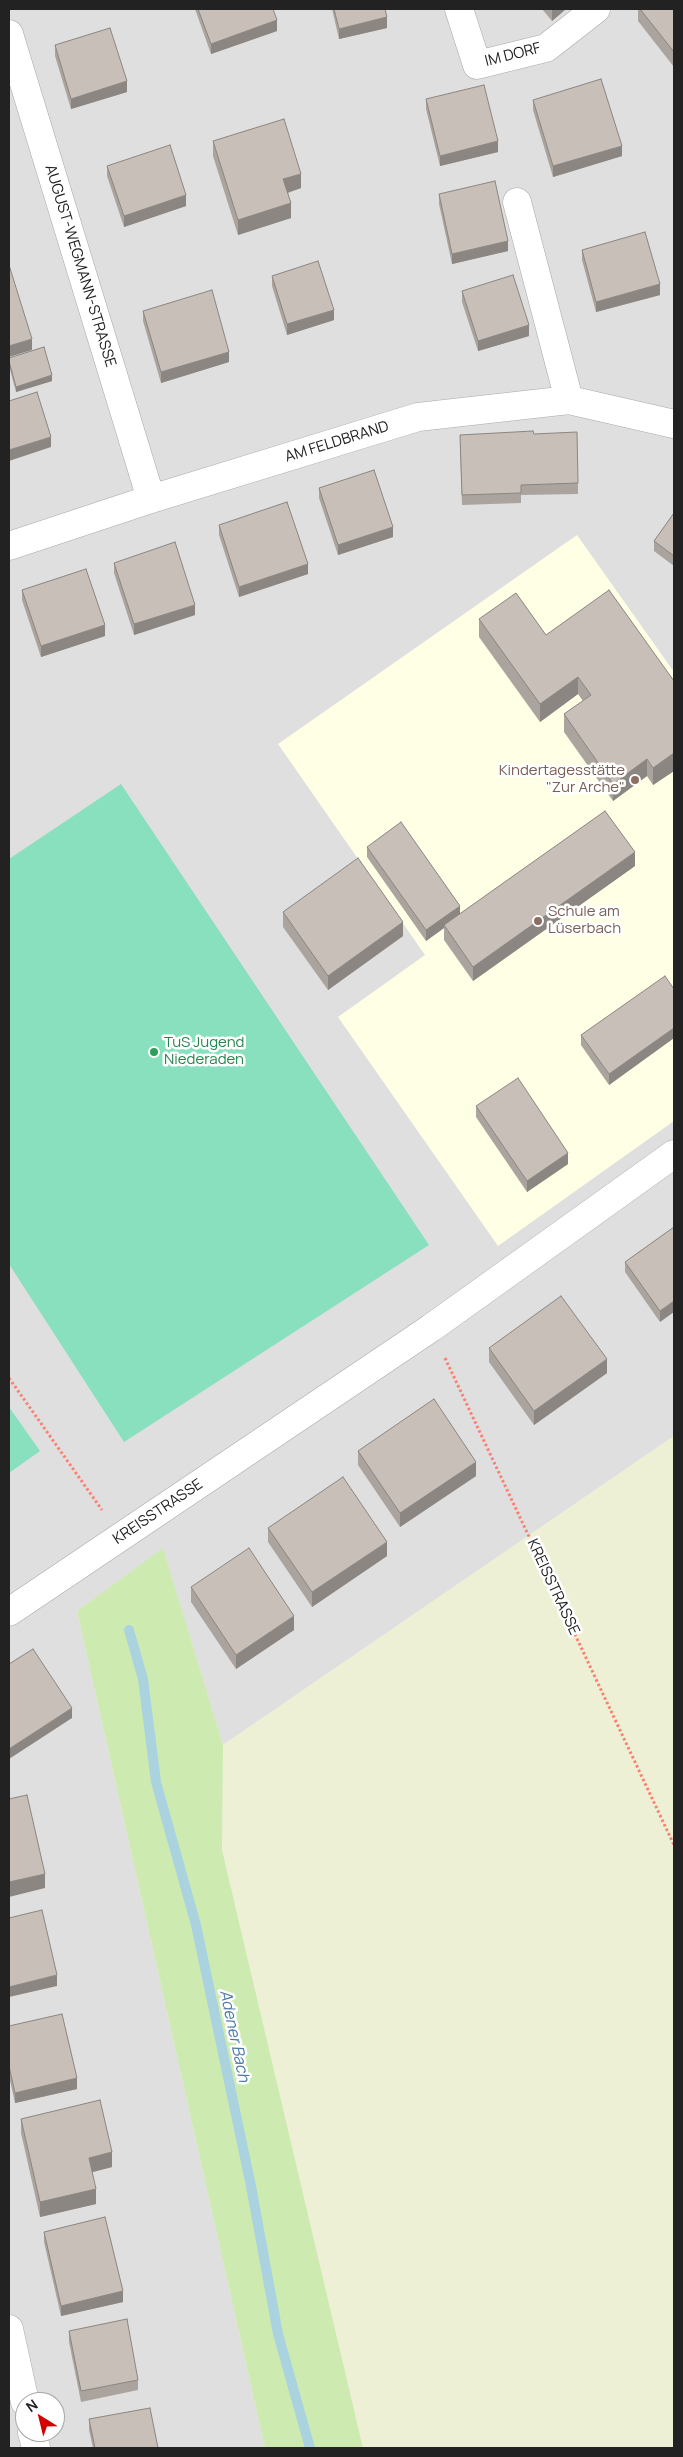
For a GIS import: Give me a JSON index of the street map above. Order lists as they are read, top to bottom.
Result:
{
  "streets": {
    "street": [
      "IM DORF",
      "AUGUST-WEGMANN-STRASSE",
      "AM FELDBRAND",
      "KREISSTRASSE"
    ]
  },
  "crossings": [
    ["AUGUST-WEGMANN-STRASSE", "AM FELDBRAND"]
  ],
  "water": ["Adener Bach"],
  "places": ["Kindertagesstätte \"Zur Arche\"", "Schule am Lüserbach", "TuS Jugend Niederaden"],
  "north": "top left"
}
